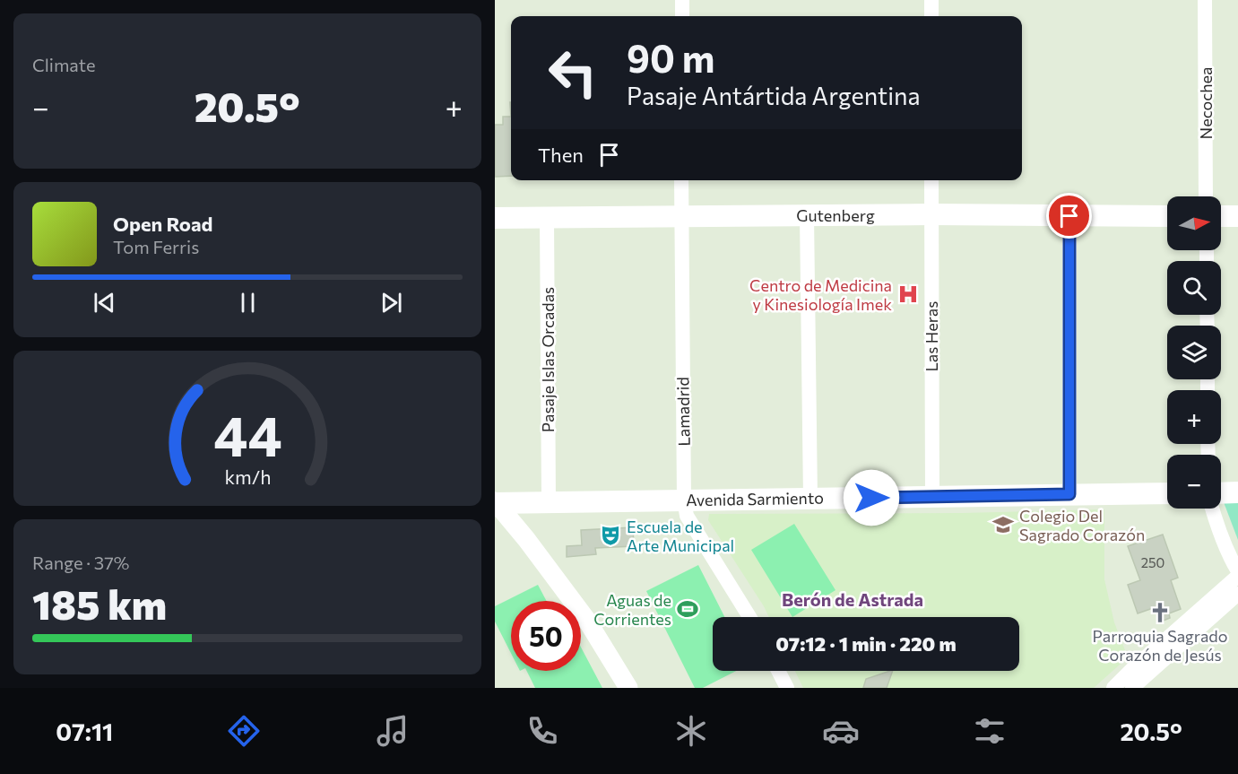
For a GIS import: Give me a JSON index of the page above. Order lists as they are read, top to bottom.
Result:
{
  "streets": {
    "main road": ["Gutenberg", "Avenida Sarmiento"],
    "street": [
      "Necochea",
      "Las Heras",
      "Pasaje Islas Orcadas",
      "Lamadrid"
    ]
  },
  "crossings": [
    ["Gutenberg", "Las Heras"],
    ["Gutenberg", "Pasaje Islas Orcadas"],
    ["Gutenberg", "Lamadrid"],
    ["Las Heras", "Avenida Sarmiento"],
    ["Pasaje Islas Orcadas", "Avenida Sarmiento"],
    ["Lamadrid", "Avenida Sarmiento"]
  ],
  "districts": ["Berón de Astrada"],
  "places": {
    "hospital": ["Centro de Medicina y Kinesiología Imek"],
    "school or university": ["Colegio Del Sagrado Corazón"],
    "theatre": ["Escuela de Arte Municipal"],
    "sports": ["Aguas de Corrientes"],
    "church": ["Parroquia Sagrado Corazón de Jesús"]
  },
  "house_numbers": ["250"],
  "north": "right",
  "page": {
    "tile": [
      "Climate",
      ["Range · 37%", "185 km"]
    ],
    "turn": ["90 m", "Pasaje Antártida Argentina"],
    "heat": ["−", "20.5°", "+"],
    "then": "Then",
    "map_buttons": ["+", "−"],
    "song": ["Open Road", "Tom Ferris"],
    "limit": "50",
    "trip": "07:12 · 1 min · 220 m",
    "tabs": ["07:11", "20.5°"],
    "gauge": ["44", "km/h"]
  }
}
